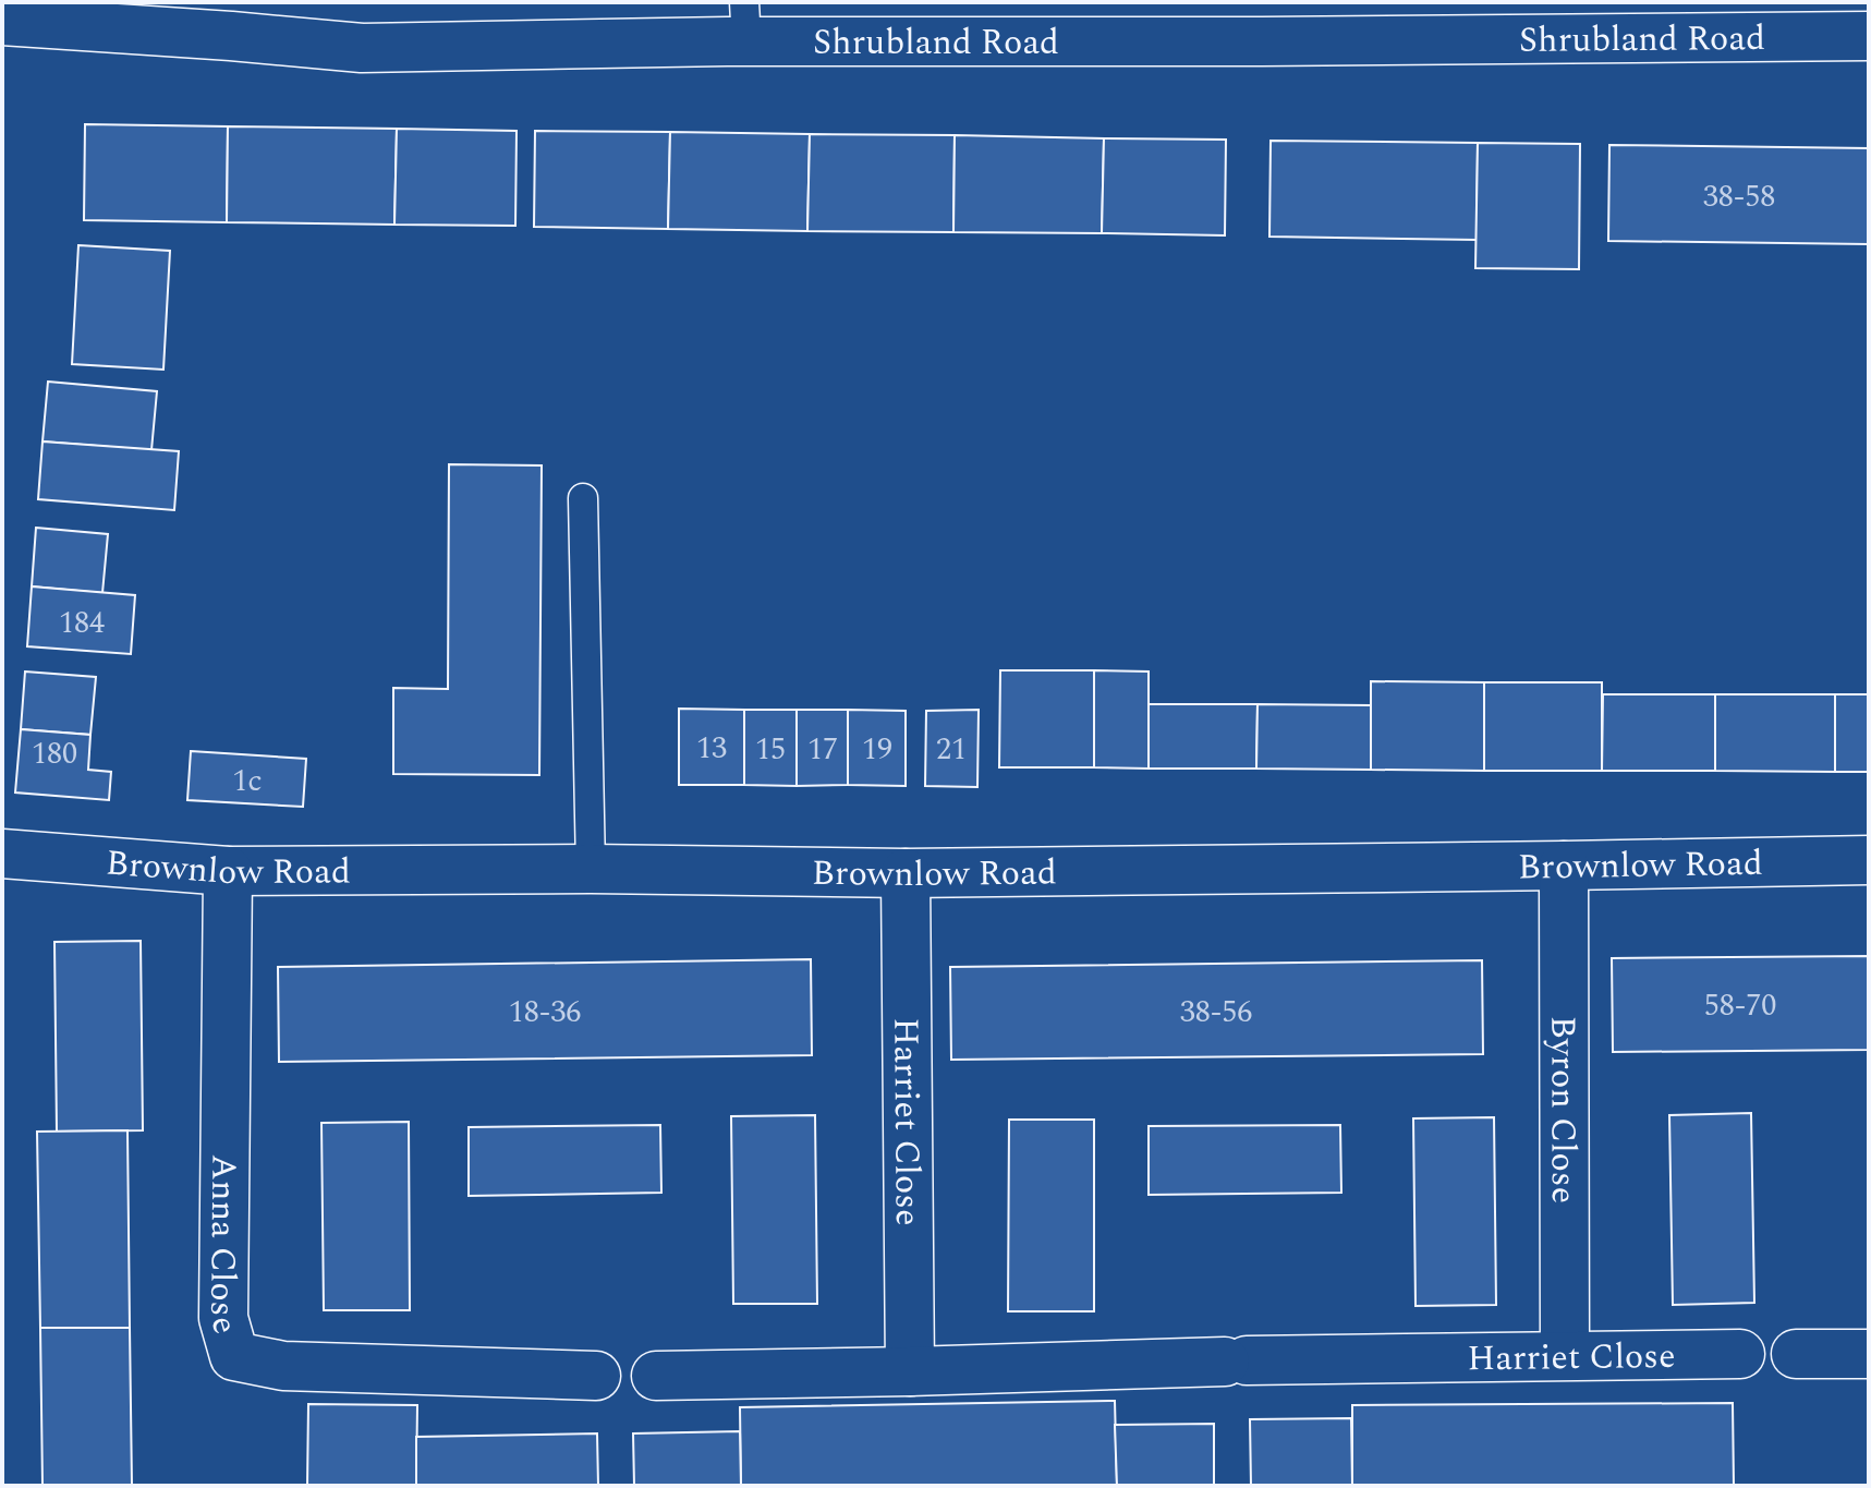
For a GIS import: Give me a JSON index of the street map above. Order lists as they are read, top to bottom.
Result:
{
  "streets": {
    "street": [
      "Shrubland Road",
      "Brownlow Road",
      "Byron Close",
      "Harriet Close",
      "Anna Close"
    ]
  },
  "crossings": [
    ["Brownlow Road", "Byron Close"],
    ["Brownlow Road", "Harriet Close"],
    ["Brownlow Road", "Anna Close"],
    ["Byron Close", "Harriet Close"]
  ],
  "house_numbers": [
    "38-58",
    "184",
    "13",
    "15",
    "17",
    "19",
    "21",
    "180",
    "1c",
    "58-70",
    "18-36",
    "38-56"
  ]
}
